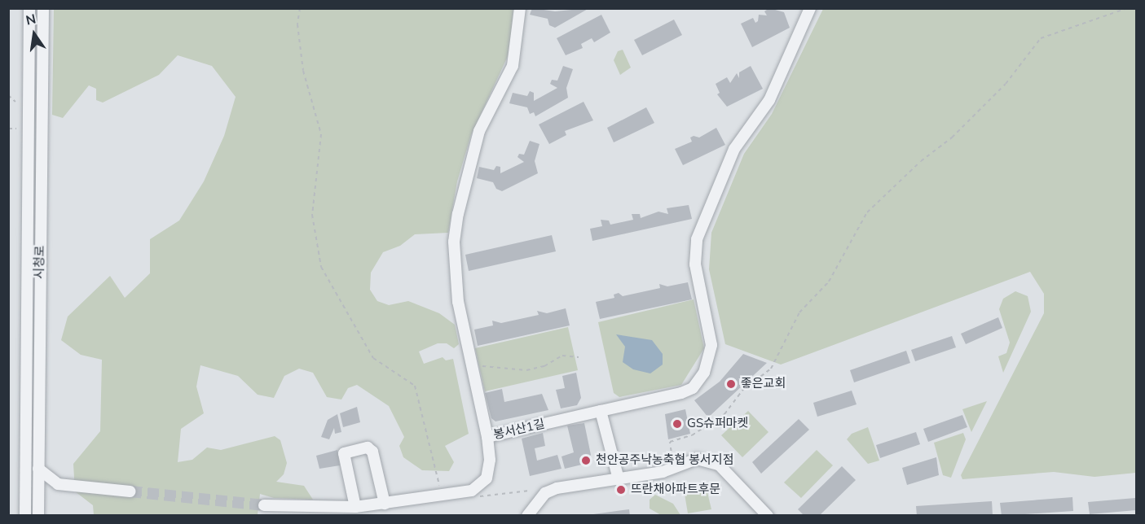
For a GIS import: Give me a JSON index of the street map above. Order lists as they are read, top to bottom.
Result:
{
  "streets": {
    "street": ["시청로", "봉서산1길"]
  },
  "places": [
    "좋은교회",
    "GS슈퍼마켓",
    "천안공주낙농축협 봉서지점",
    "뜨란채아파트후문"
  ],
  "north": "top"
}
